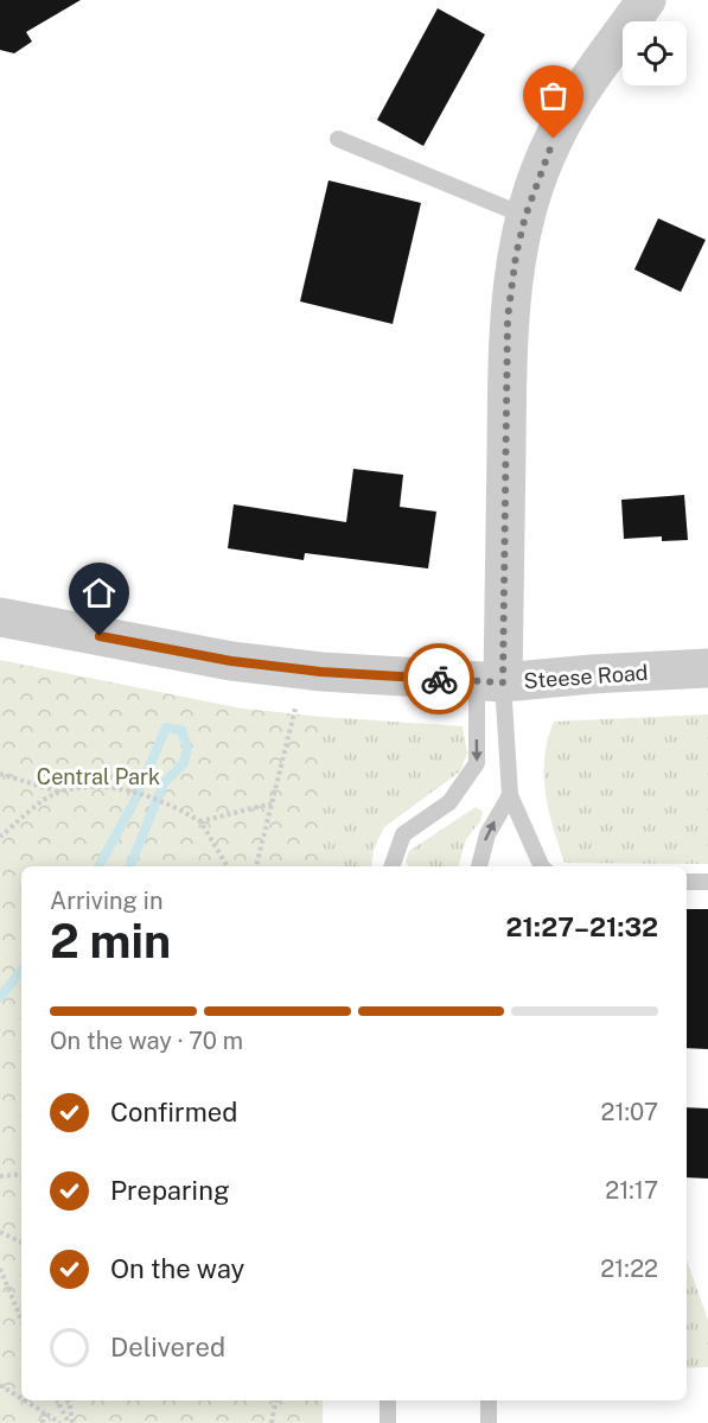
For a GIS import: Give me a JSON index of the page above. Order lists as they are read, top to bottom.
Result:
{
  "streets": {
    "street": ["Steese Road"]
  },
  "parks": ["Central Park"],
  "page": {
    "heading": ["2 min", "Arriving in", "21:27–21:32"],
    "bar": "On the way · 70 m",
    "list": [
      ["Confirmed", "21:07"],
      ["Preparing", "21:17"],
      ["On the way", "21:22"],
      "Delivered"
    ]
  }
}
